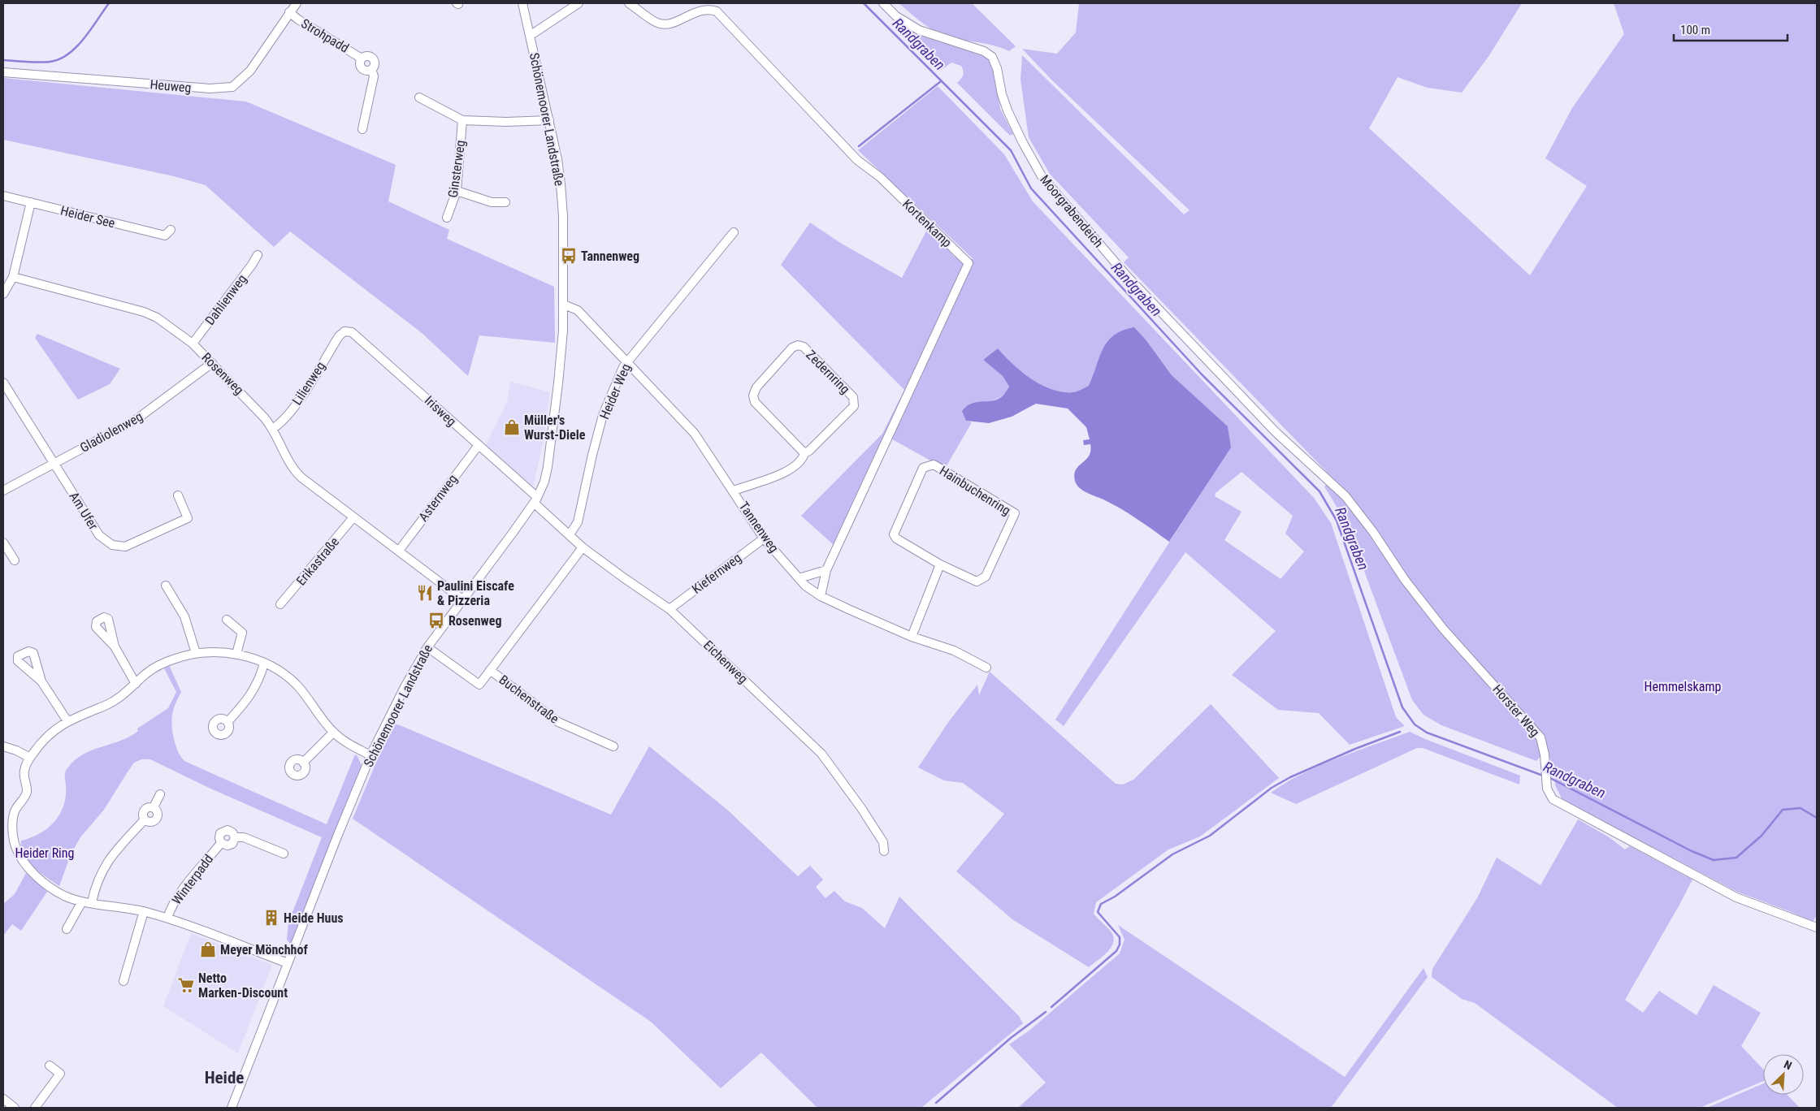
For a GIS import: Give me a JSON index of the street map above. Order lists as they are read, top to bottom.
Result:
{
  "streets": {
    "street": [
      "Strohpadd",
      "Heuweg",
      "Schönemoorer Landstraße",
      "Ginsterweg",
      "Moorgrabendeich",
      "Heider See",
      "Kortenkamp",
      "Dahlienweg",
      "Zedernring",
      "Rosenweg",
      "Lilienweg",
      "Heider Weg",
      "Irisweg",
      "Gladiolenweg",
      "Hainbuchenring",
      "Asternweg",
      "Am Ufer",
      "Tannenweg",
      "Erikastraße",
      "Kiefernweg",
      "Eichenweg",
      "Buchenstraße",
      "Horster Weg",
      "Winterpadd"
    ]
  },
  "crossings": [
    ["Strohpadd", "Heuweg"],
    ["Schönemoorer Landstraße", "Rosenweg"],
    ["Schönemoorer Landstraße", "Irisweg"],
    ["Schönemoorer Landstraße", "Tannenweg"],
    ["Schönemoorer Landstraße", "Eichenweg"],
    ["Moorgrabendeich", "Horster Weg"],
    ["Kortenkamp", "Tannenweg"],
    ["Dahlienweg", "Rosenweg"],
    ["Zedernring", "Tannenweg"],
    ["Rosenweg", "Lilienweg"],
    ["Rosenweg", "Gladiolenweg"],
    ["Rosenweg", "Asternweg"],
    ["Rosenweg", "Erikastraße"],
    ["Lilienweg", "Irisweg"],
    ["Heider Weg", "Tannenweg"],
    ["Heider Weg", "Eichenweg"],
    ["Irisweg", "Asternweg"],
    ["Irisweg", "Eichenweg"],
    ["Gladiolenweg", "Am Ufer"],
    ["Tannenweg", "Kiefernweg"],
    ["Kiefernweg", "Eichenweg"]
  ],
  "districts": ["Heide"],
  "water": ["Randgraben"],
  "parks": ["Hemmelskamp", "Heider Ring"],
  "places": {
    "bus stop": ["Tannenweg", "Rosenweg"],
    "shop": ["Müller's Wurst-Diele", "Meyer Mönchhof"],
    "restaurant": ["Paulini Eiscafe & Pizzeria"],
    "building": ["Heide Huus"],
    "supermarket": ["Netto Marken-Discount"]
  },
  "scale_bar": "100 m",
  "north": "top right"
}
